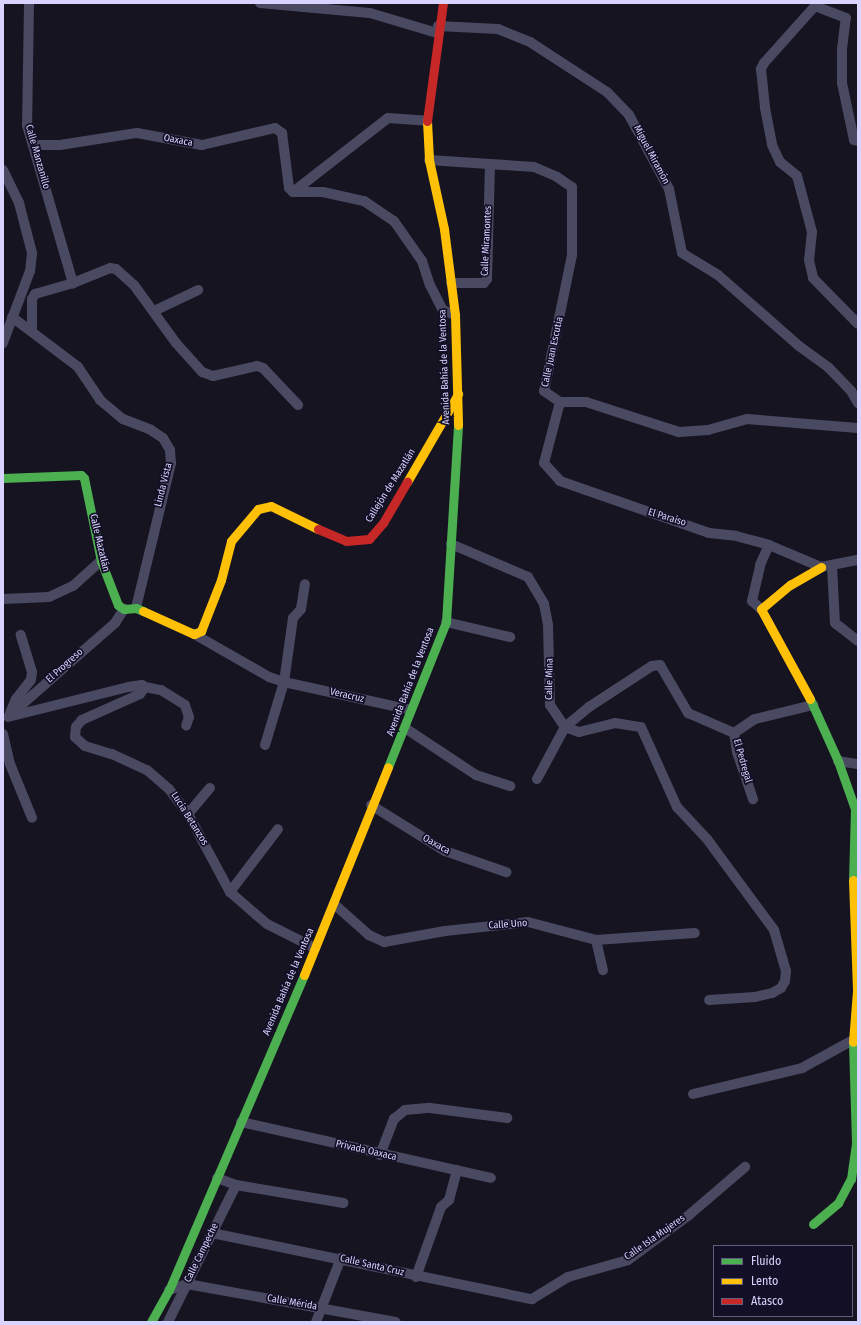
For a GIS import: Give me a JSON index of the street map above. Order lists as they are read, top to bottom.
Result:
{
  "streets": {
    "street": [
      "Oaxaca",
      "Miguel Miramón",
      "Calle Manzanillo",
      "Calle Miramontes",
      "Calle Juan Escutia",
      "Avenida Bahía de la Ventosa",
      "Linda Vista",
      "Callejón de Mazatlán",
      "El Paraíso",
      "Calle Mazatlán",
      "El Progreso",
      "Calle Mina",
      "Veracruz",
      "El Pedregal",
      "Lucía Betanzos",
      "Calle Uno",
      "Privada Oaxaca",
      "Calle Isla Mujeres",
      "Calle Campeche",
      "Calle Santa Cruz",
      "Calle Mérida"
    ]
  },
  "crossings": [
    ["Oaxaca", "Calle Manzanillo"],
    ["Oaxaca", "Avenida Bahía de la Ventosa"],
    ["Miguel Miramón", "Avenida Bahía de la Ventosa"],
    ["Calle Miramontes", "Calle Juan Escutia"],
    ["Calle Miramontes", "Avenida Bahía de la Ventosa"],
    ["Calle Juan Escutia", "Avenida Bahía de la Ventosa"],
    ["Calle Juan Escutia", "El Paraíso"],
    ["Avenida Bahía de la Ventosa", "Callejón de Mazatlán"],
    ["Avenida Bahía de la Ventosa", "Calle Mina"],
    ["Avenida Bahía de la Ventosa", "Veracruz"],
    ["Avenida Bahía de la Ventosa", "Lucía Betanzos"],
    ["Avenida Bahía de la Ventosa", "Calle Uno"],
    ["Avenida Bahía de la Ventosa", "Privada Oaxaca"],
    ["Calle Mazatlán", "El Progreso"],
    ["Calle Mina", "El Pedregal"],
    ["Calle Isla Mujeres", "Calle Santa Cruz"],
    ["Calle Campeche", "Calle Santa Cruz"],
    ["Calle Campeche", "Calle Mérida"]
  ],
  "legend": ["Fluido", "Lento", "Atasco"]
}
